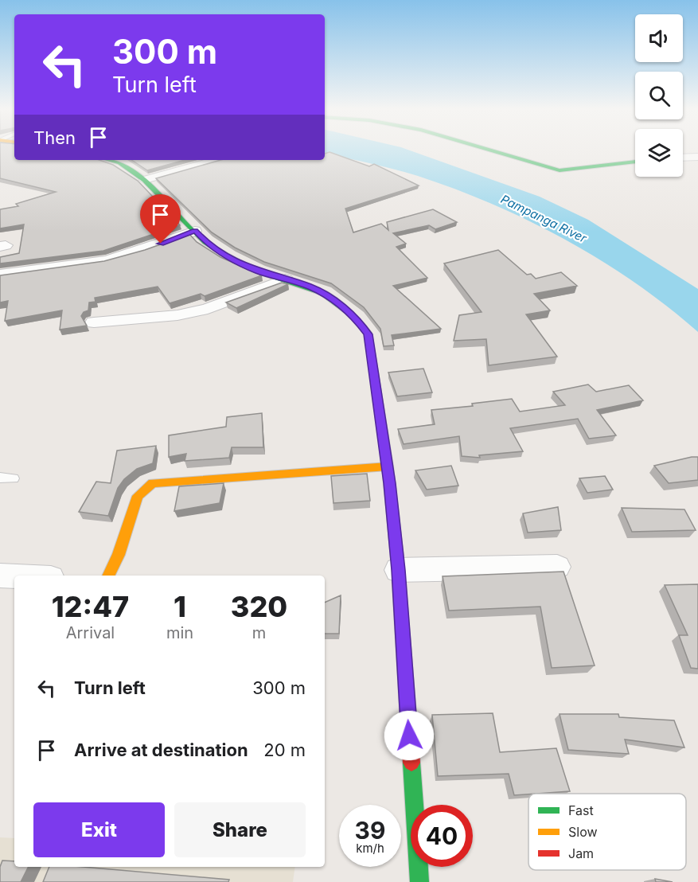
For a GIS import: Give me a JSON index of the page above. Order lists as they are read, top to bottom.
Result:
{
  "water": ["Pampanga River"],
  "legend": ["Fast", "Slow", "Jam"],
  "page": {
    "turn": ["300 m", "Turn left"],
    "then": "Then",
    "eta": [
      "12:47",
      "Arrival",
      "1",
      "min",
      "320",
      "m"
    ],
    "list": [
      {
        "name": "Turn left",
        "value": "300 m"
      },
      {
        "name": "Arrive at destination",
        "value": "20 m"
      }
    ],
    "buttons": ["Exit", "Share"],
    "speed": "39 km/h",
    "limit": "40"
  }
}
